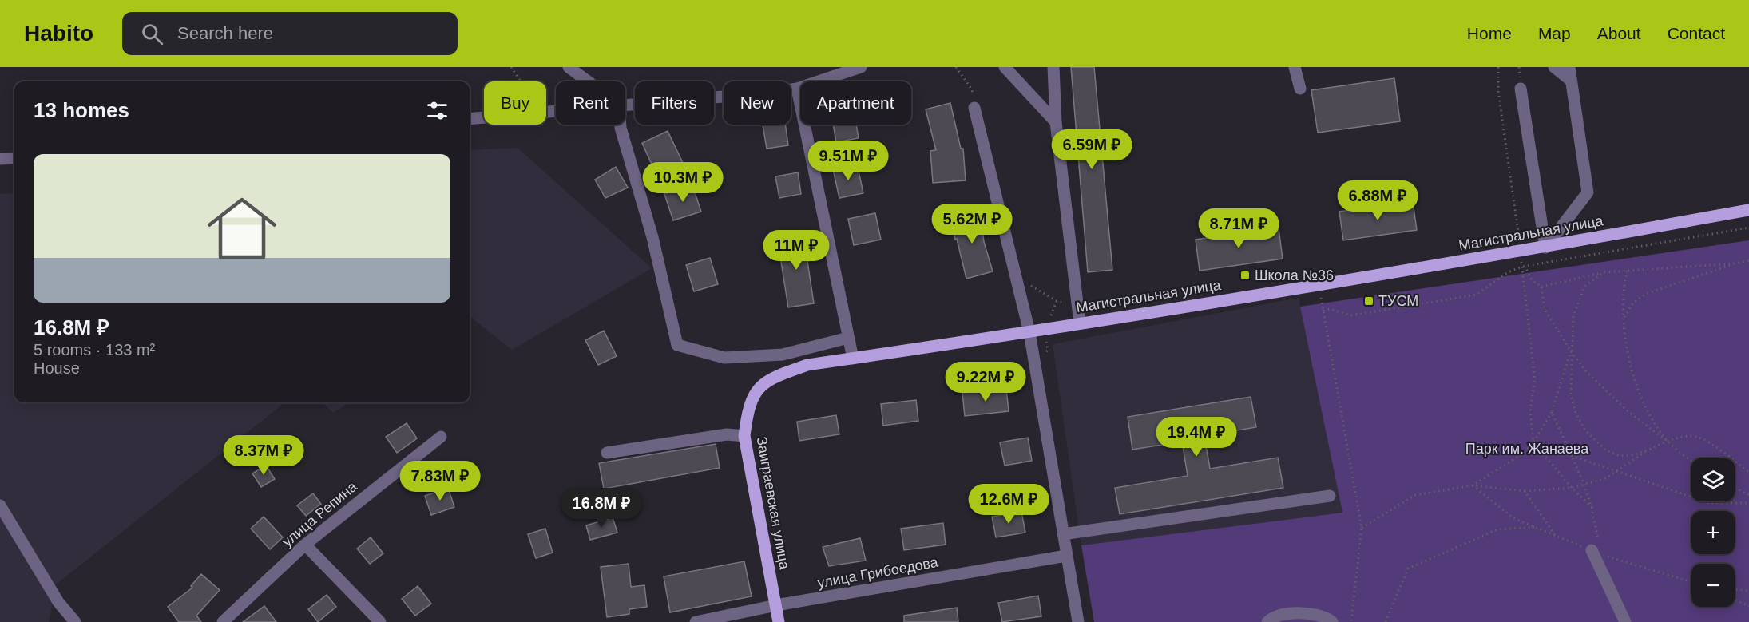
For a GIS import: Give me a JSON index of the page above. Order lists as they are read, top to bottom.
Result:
{
  "streets": {
    "main road": ["Магистральная улица", "Заиграевская улица"],
    "street": ["улица Репина", "улица Грибоедова"]
  },
  "crossings": [
    ["Магистральная улица", "Заиграевская улица"],
    ["Заиграевская улица", "улица Грибоедова"]
  ],
  "parks": ["Парк им. Жанаева"],
  "places": {
    "transit": ["Школа №36", "ТУСМ"]
  },
  "page": {
    "header": "Habito",
    "search": "Search here",
    "nav": [
      "Home",
      "Map",
      "About",
      "Contact"
    ],
    "chip": [
      "Buy",
      "Rent",
      "Filters",
      "New",
      "Apartment"
    ],
    "heading": "13 homes",
    "price": [
      "6.59M ₽",
      "9.51M ₽",
      "10.3M ₽",
      "6.88M ₽",
      "5.62M ₽",
      "8.71M ₽",
      "11M ₽",
      "9.22M ₽",
      "19.4M ₽",
      "8.37M ₽",
      "7.83M ₽",
      "12.6M ₽",
      "16.8M ₽"
    ],
    "list": [
      {
        "name": "16.8M ₽",
        "note": "5 rooms · 133 m² · House"
      }
    ],
    "map_buttons": ["+", "−"]
  }
}
